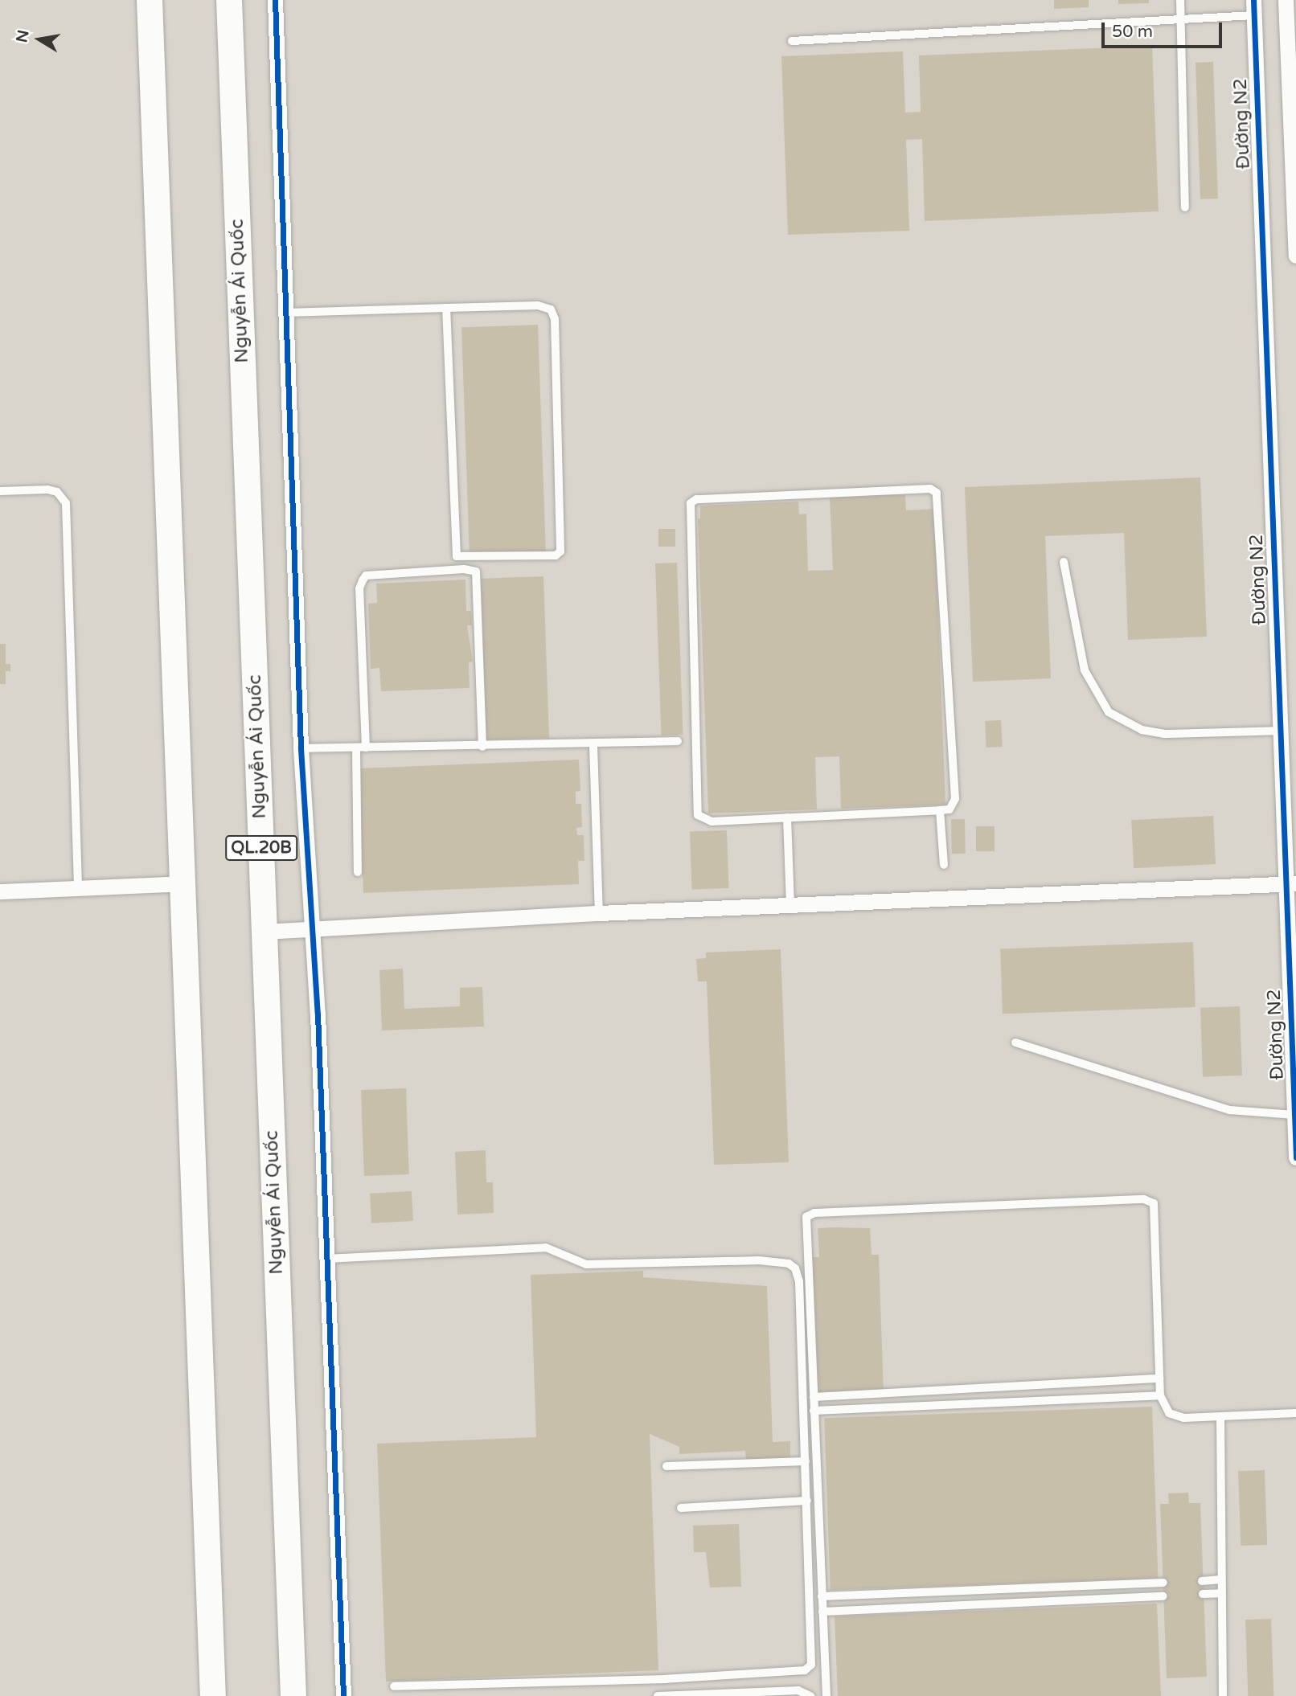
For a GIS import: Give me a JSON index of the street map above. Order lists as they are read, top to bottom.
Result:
{
  "streets": {
    "main road": ["Nguyễn Ái Quốc", "QL.20B"],
    "street": ["Đường N2"]
  },
  "scale_bar": "50 m",
  "north": "left"
}
